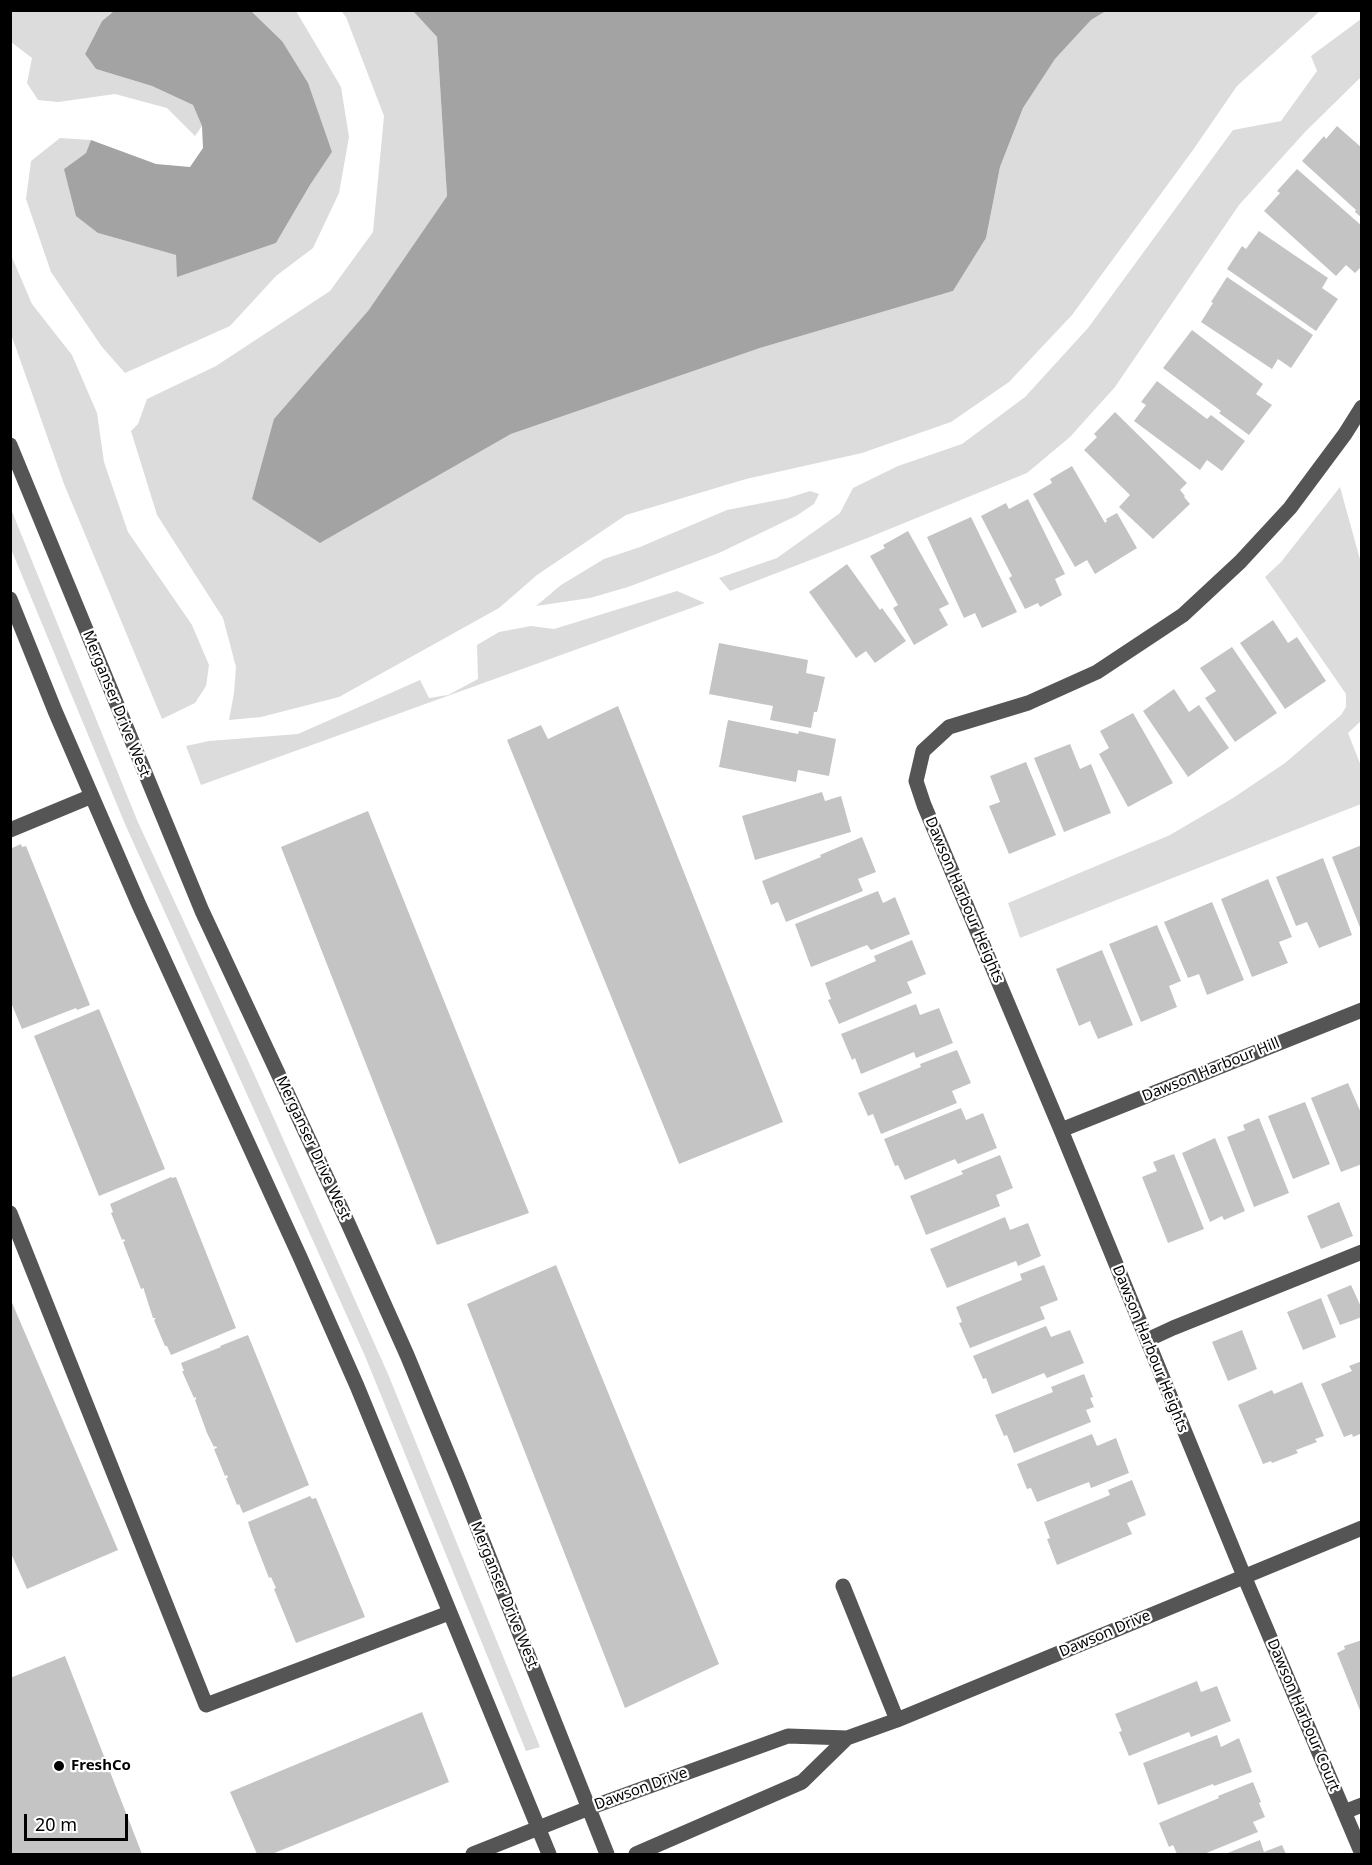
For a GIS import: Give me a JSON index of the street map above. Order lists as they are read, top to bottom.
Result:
{
  "streets": {
    "street": [
      "Merganser Drive West",
      "Dawson Harbour Heights",
      "Dawson Harbour Hill",
      "Dawson Drive",
      "Dawson Harbour Court"
    ]
  },
  "crossings": [
    ["Merganser Drive West", "Dawson Drive"],
    ["Dawson Harbour Heights", "Dawson Harbour Hill"],
    ["Dawson Harbour Heights", "Dawson Drive"],
    ["Dawson Harbour Heights", "Dawson Harbour Court"],
    ["Dawson Drive", "Dawson Harbour Court"]
  ],
  "places": ["FreshCo"],
  "scale_bar": "20 m"
}
